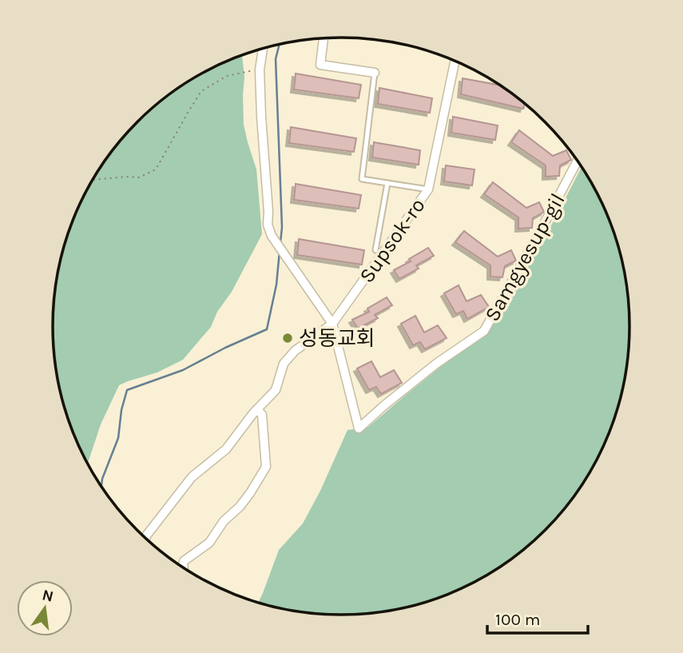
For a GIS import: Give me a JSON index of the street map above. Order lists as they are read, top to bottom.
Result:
{
  "streets": {
    "street": ["Supsok-ro", "Samgyesup-gil"]
  },
  "crossings": [
    ["Supsok-ro", "Samgyesup-gil"]
  ],
  "places": ["성동교회"],
  "scale_bar": "100 m",
  "north": "top"
}
